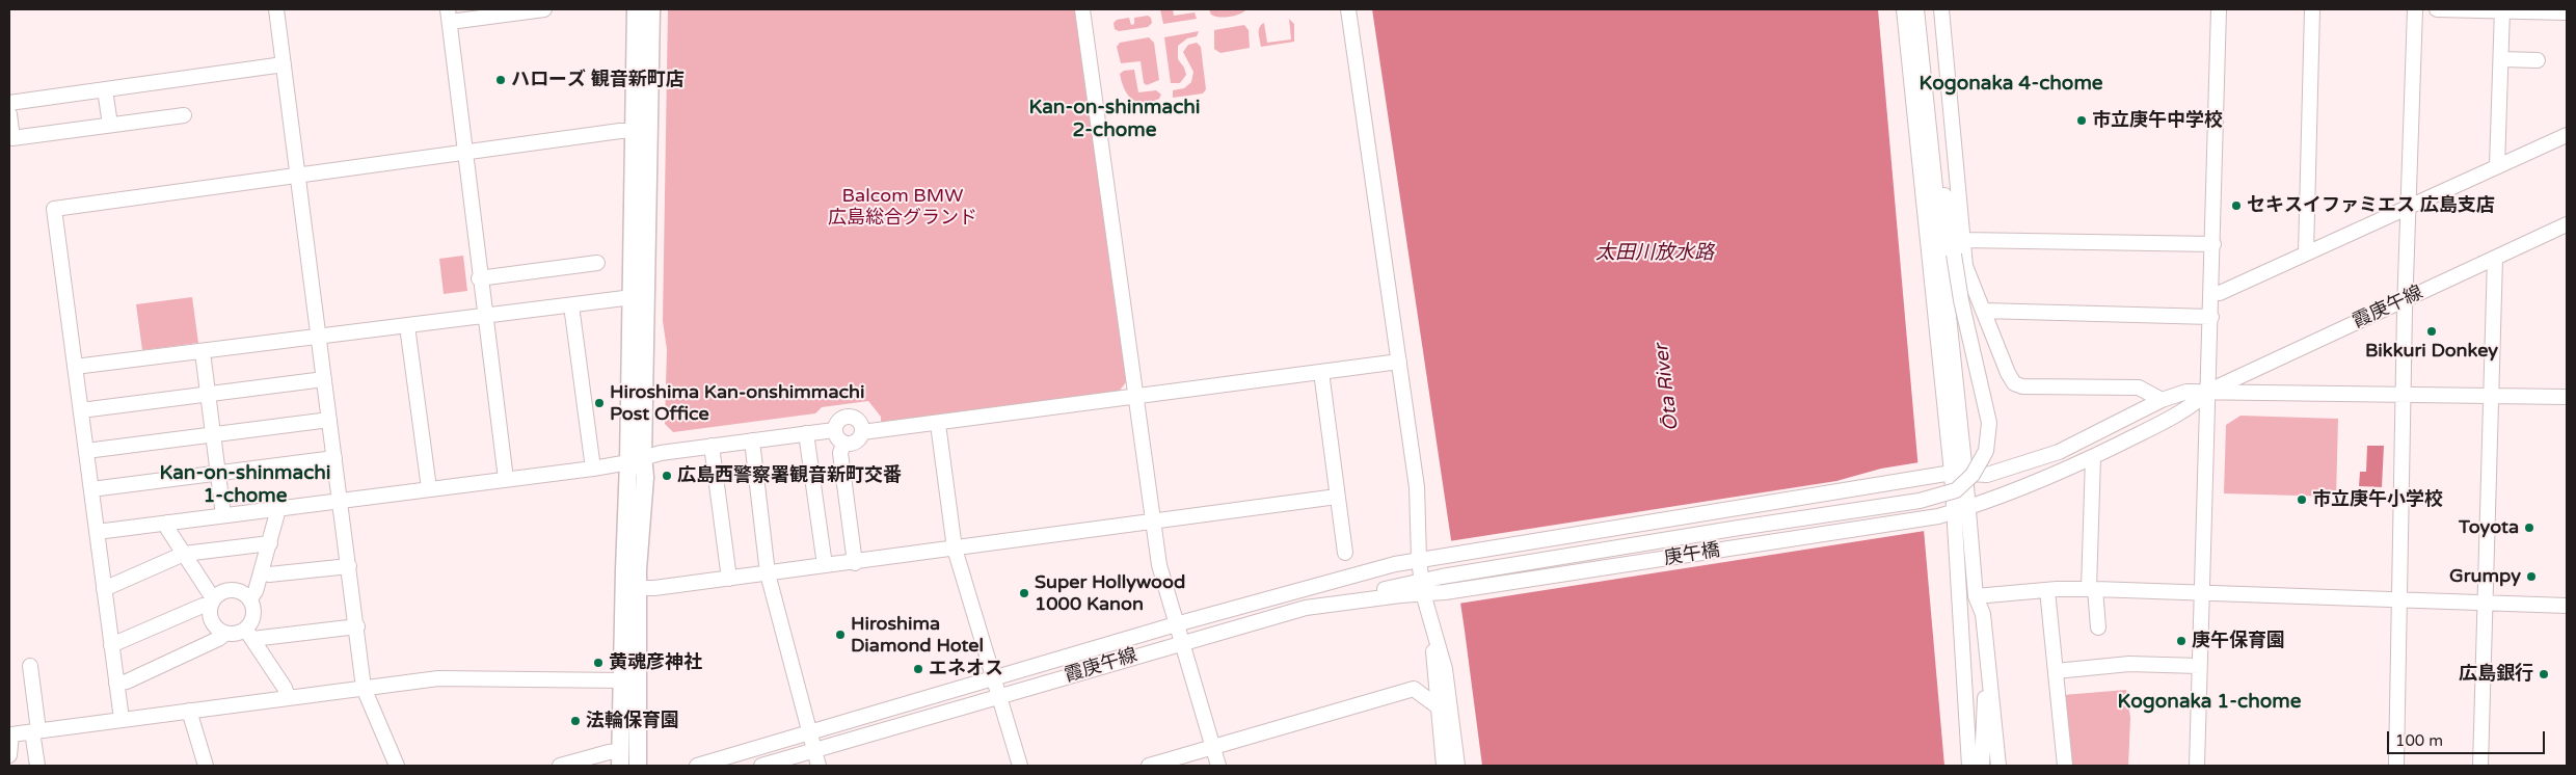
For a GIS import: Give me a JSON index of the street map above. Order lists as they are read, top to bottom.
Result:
{
  "streets": {
    "street": ["霞庚午線", "庚午橋"]
  },
  "crossings": [
    ["霞庚午線", "庚午橋"]
  ],
  "districts": [
    "Kogonaka 4-chome",
    "Kan-on-shinmachi 2-chome",
    "Kan-on-shinmachi 1-chome",
    "Kogonaka 1-chome"
  ],
  "water": ["太田川放水路", "Ōta River"],
  "parks": ["Balcom BMW 広島総合グランド"],
  "places": [
    "ハローズ 観音新町店",
    "市立庚午中学校",
    "セキスイファミエス 広島支店",
    "Bikkuri Donkey",
    "Hiroshima Kan-onshimmachi Post Office",
    "広島西警察署観音新町交番",
    "市立庚午小学校",
    "Toyota",
    "Grumpy",
    "Super Hollywood 1000 Kanon",
    "Hiroshima Diamond Hotel",
    "庚午保育園",
    "黄魂彦神社",
    "エネオス",
    "広島銀行",
    "法輪保育園"
  ],
  "scale_bar": "100 m"
}
